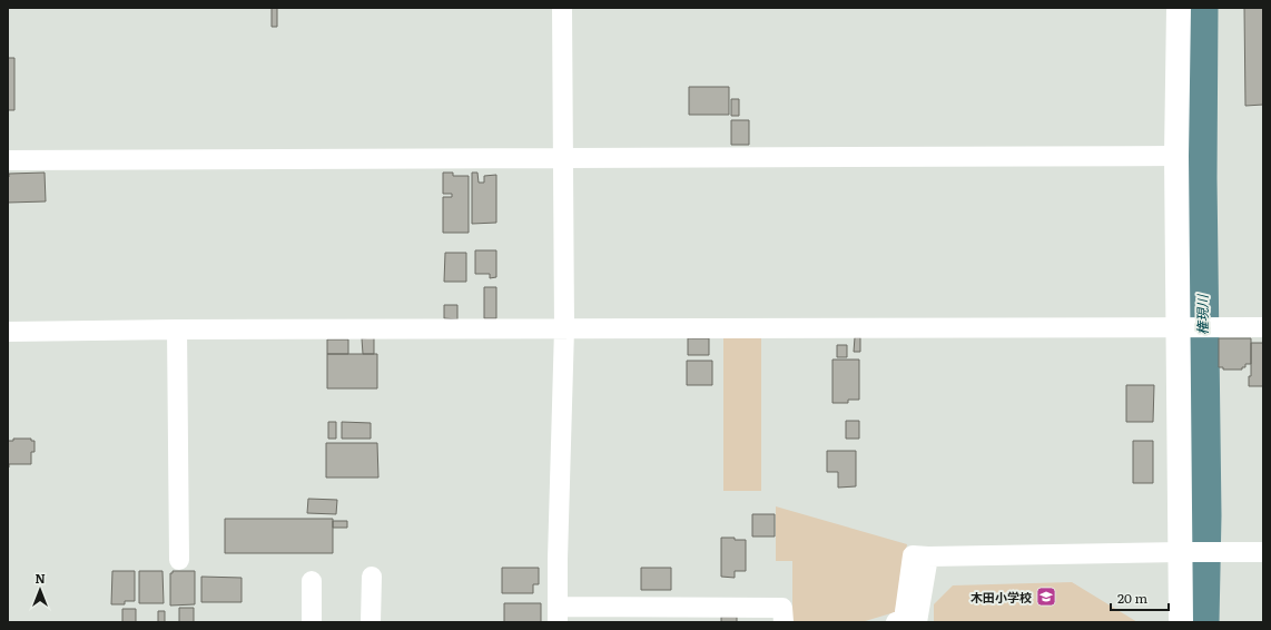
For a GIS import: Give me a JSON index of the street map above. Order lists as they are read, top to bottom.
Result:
{
  "water": ["権現川"],
  "places": {
    "school or university": ["木田小学校"]
  },
  "scale_bar": "20 m",
  "north": "top"
}
